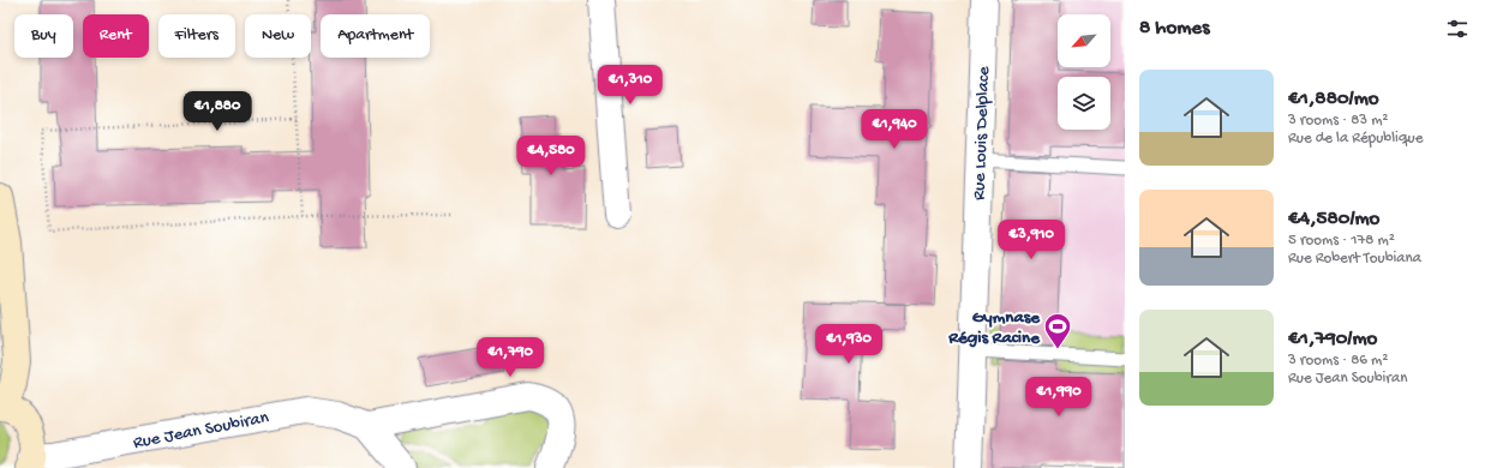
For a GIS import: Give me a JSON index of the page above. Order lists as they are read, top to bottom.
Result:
{
  "streets": {
    "street": ["Rue Louis Delplace", "Rue Jean Soubiran"]
  },
  "places": {
    "sports": ["Gymnase Régis Racine"]
  },
  "north": "bottom left",
  "page": {
    "heading": "8 homes",
    "chip": [
      "Buy",
      "Rent",
      "Filters",
      "New",
      "Apartment"
    ],
    "list": [
      {
        "name": "€1,880/mo",
        "note": "3 rooms · 83 m² · Rue de la République"
      },
      {
        "name": "€4,580/mo",
        "note": "5 rooms · 178 m² · Rue Robert Toubiana"
      },
      {
        "name": "€1,790/mo",
        "note": "3 rooms · 86 m² · Rue Jean Soubiran"
      }
    ],
    "price": [
      "€1,310",
      "€1,880",
      "€1,940",
      "€4,580",
      "€3,910",
      "€1,930",
      "€1,790",
      "€1,990"
    ]
  }
}
